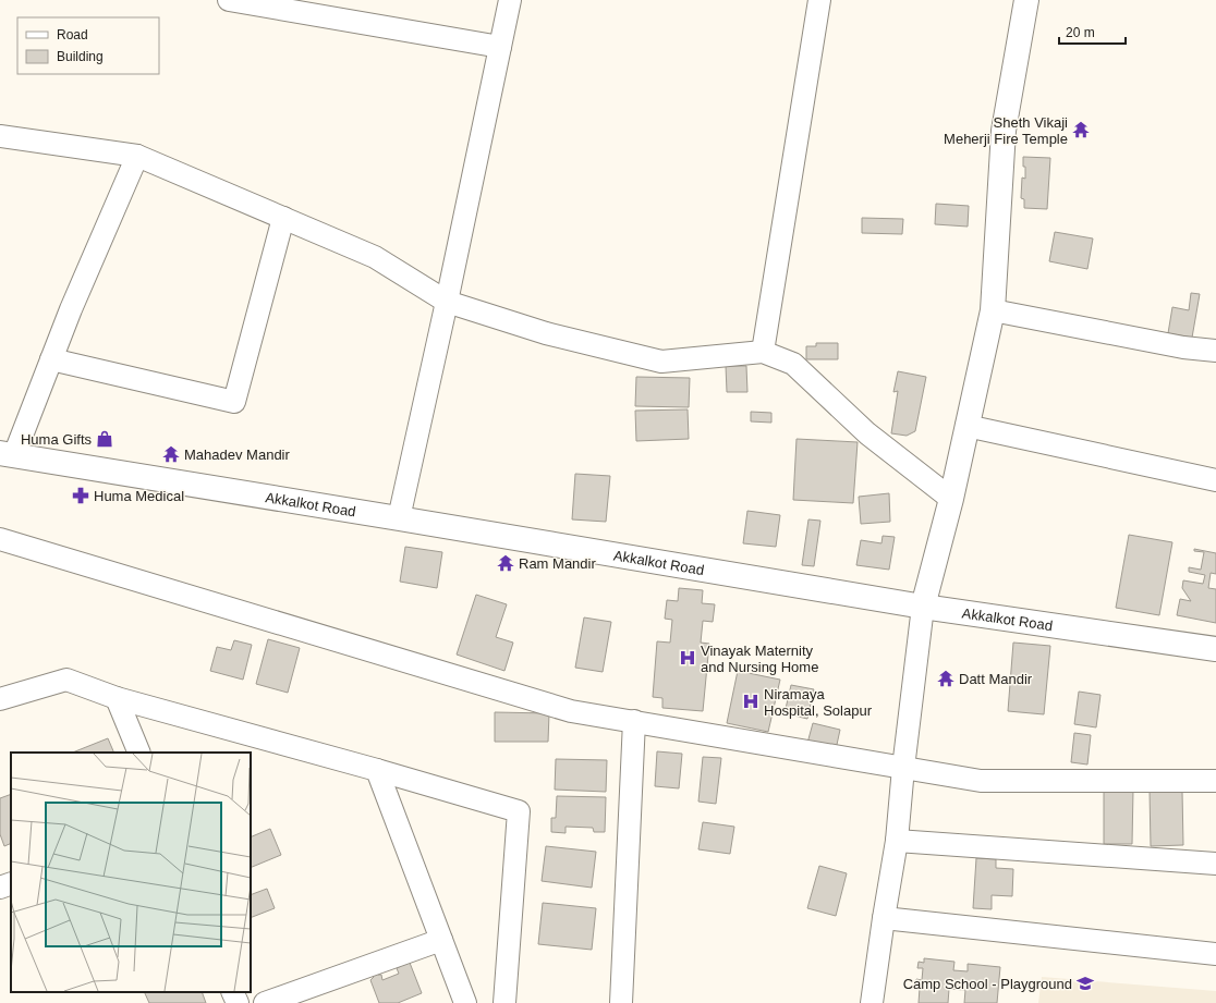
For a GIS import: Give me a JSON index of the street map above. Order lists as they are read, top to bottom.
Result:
{
  "streets": {
    "street": ["Akkalkot Road"]
  },
  "places": {
    "temple": [
      "Sheth Vikaji Meherji Fire Temple",
      "Mahadev Mandir",
      "Ram Mandir",
      "Datt Mandir"
    ],
    "shop": ["Huma Gifts"],
    "pharmacy": ["Huma Medical"],
    "hospital": ["Vinayak Maternity and Nursing Home", "Niramaya Hospital, Solapur"],
    "school or university": ["Camp School - Playground"]
  },
  "legend": ["Road", "Building"],
  "scale_bar": "20 m"
}
